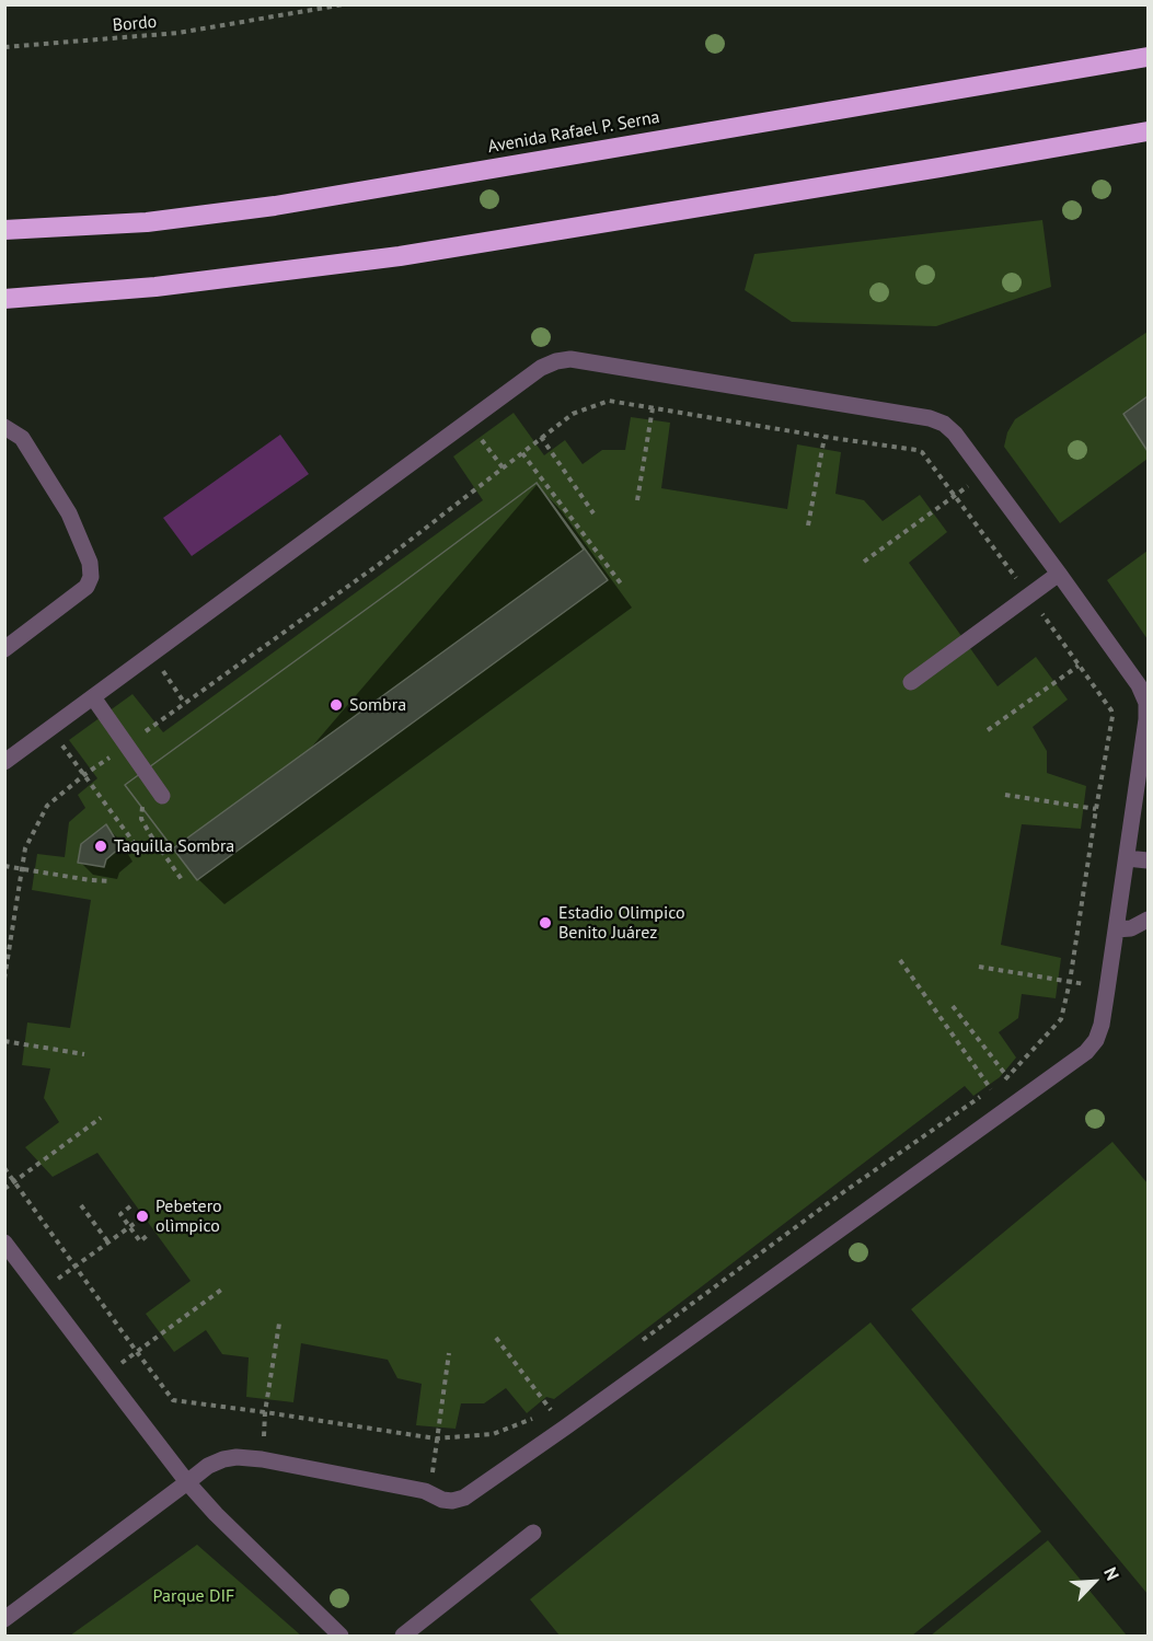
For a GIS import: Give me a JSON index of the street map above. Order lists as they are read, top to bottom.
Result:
{
  "streets": {
    "highway": ["Avenida Rafael P. Serna"],
    "path": ["Bordo"]
  },
  "parks": ["Parque DIF"],
  "places": [
    "Sombra",
    "Taquilla Sombra",
    "Estadio Olimpico Benito Juárez",
    "Pebetero olìmpico"
  ],
  "north": "top right"
}
